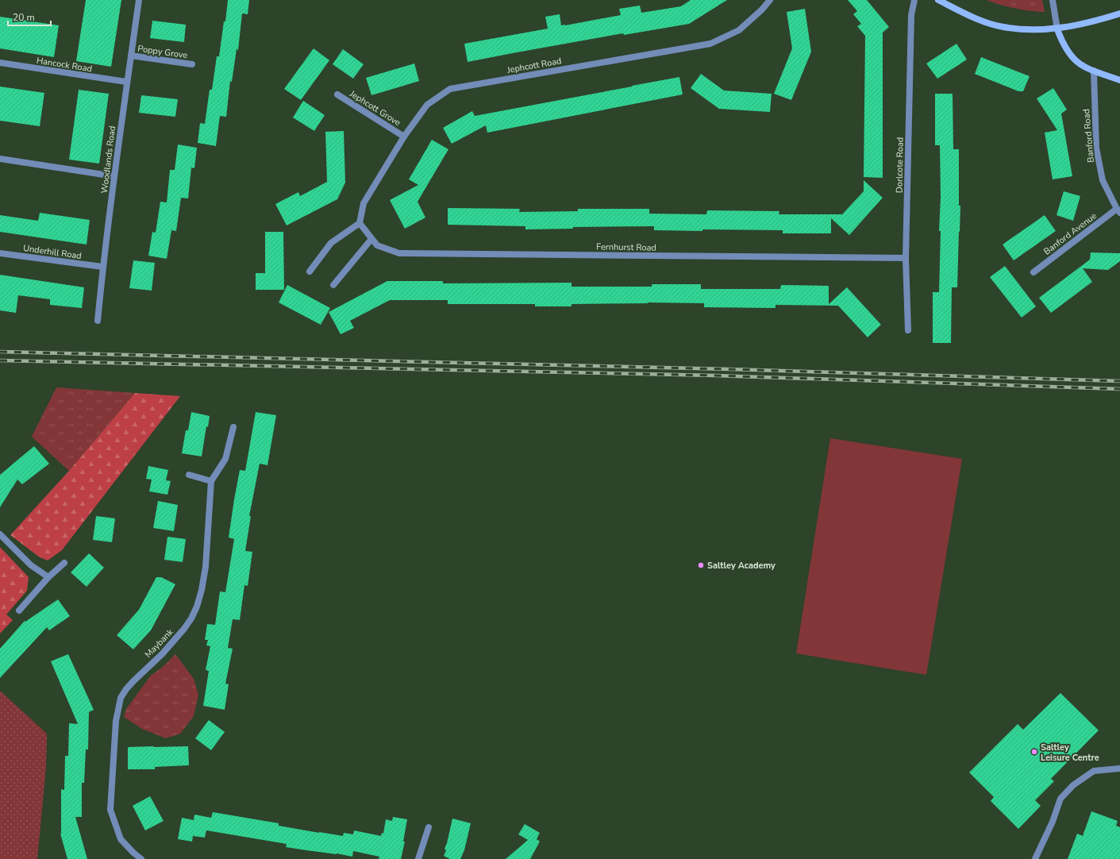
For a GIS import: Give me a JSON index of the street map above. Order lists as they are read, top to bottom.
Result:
{
  "streets": {
    "street": [
      "Poppy Grove",
      "Hancock Road",
      "Jephcott Road",
      "Jephcott Grove",
      "Banford Road",
      "Woodlands Road",
      "Dorlcote Road",
      "Banford Avenue",
      "Fernhurst Road",
      "Underhill Road",
      "Maybank"
    ]
  },
  "crossings": [
    ["Poppy Grove", "Woodlands Road"],
    ["Hancock Road", "Woodlands Road"],
    ["Jephcott Road", "Jephcott Grove"],
    ["Jephcott Road", "Fernhurst Road"],
    ["Banford Road", "Banford Avenue"],
    ["Woodlands Road", "Underhill Road"],
    ["Dorlcote Road", "Fernhurst Road"]
  ],
  "places": ["Saltley Academy", "Saltley Leisure Centre"],
  "scale_bar": "20 m"
}
